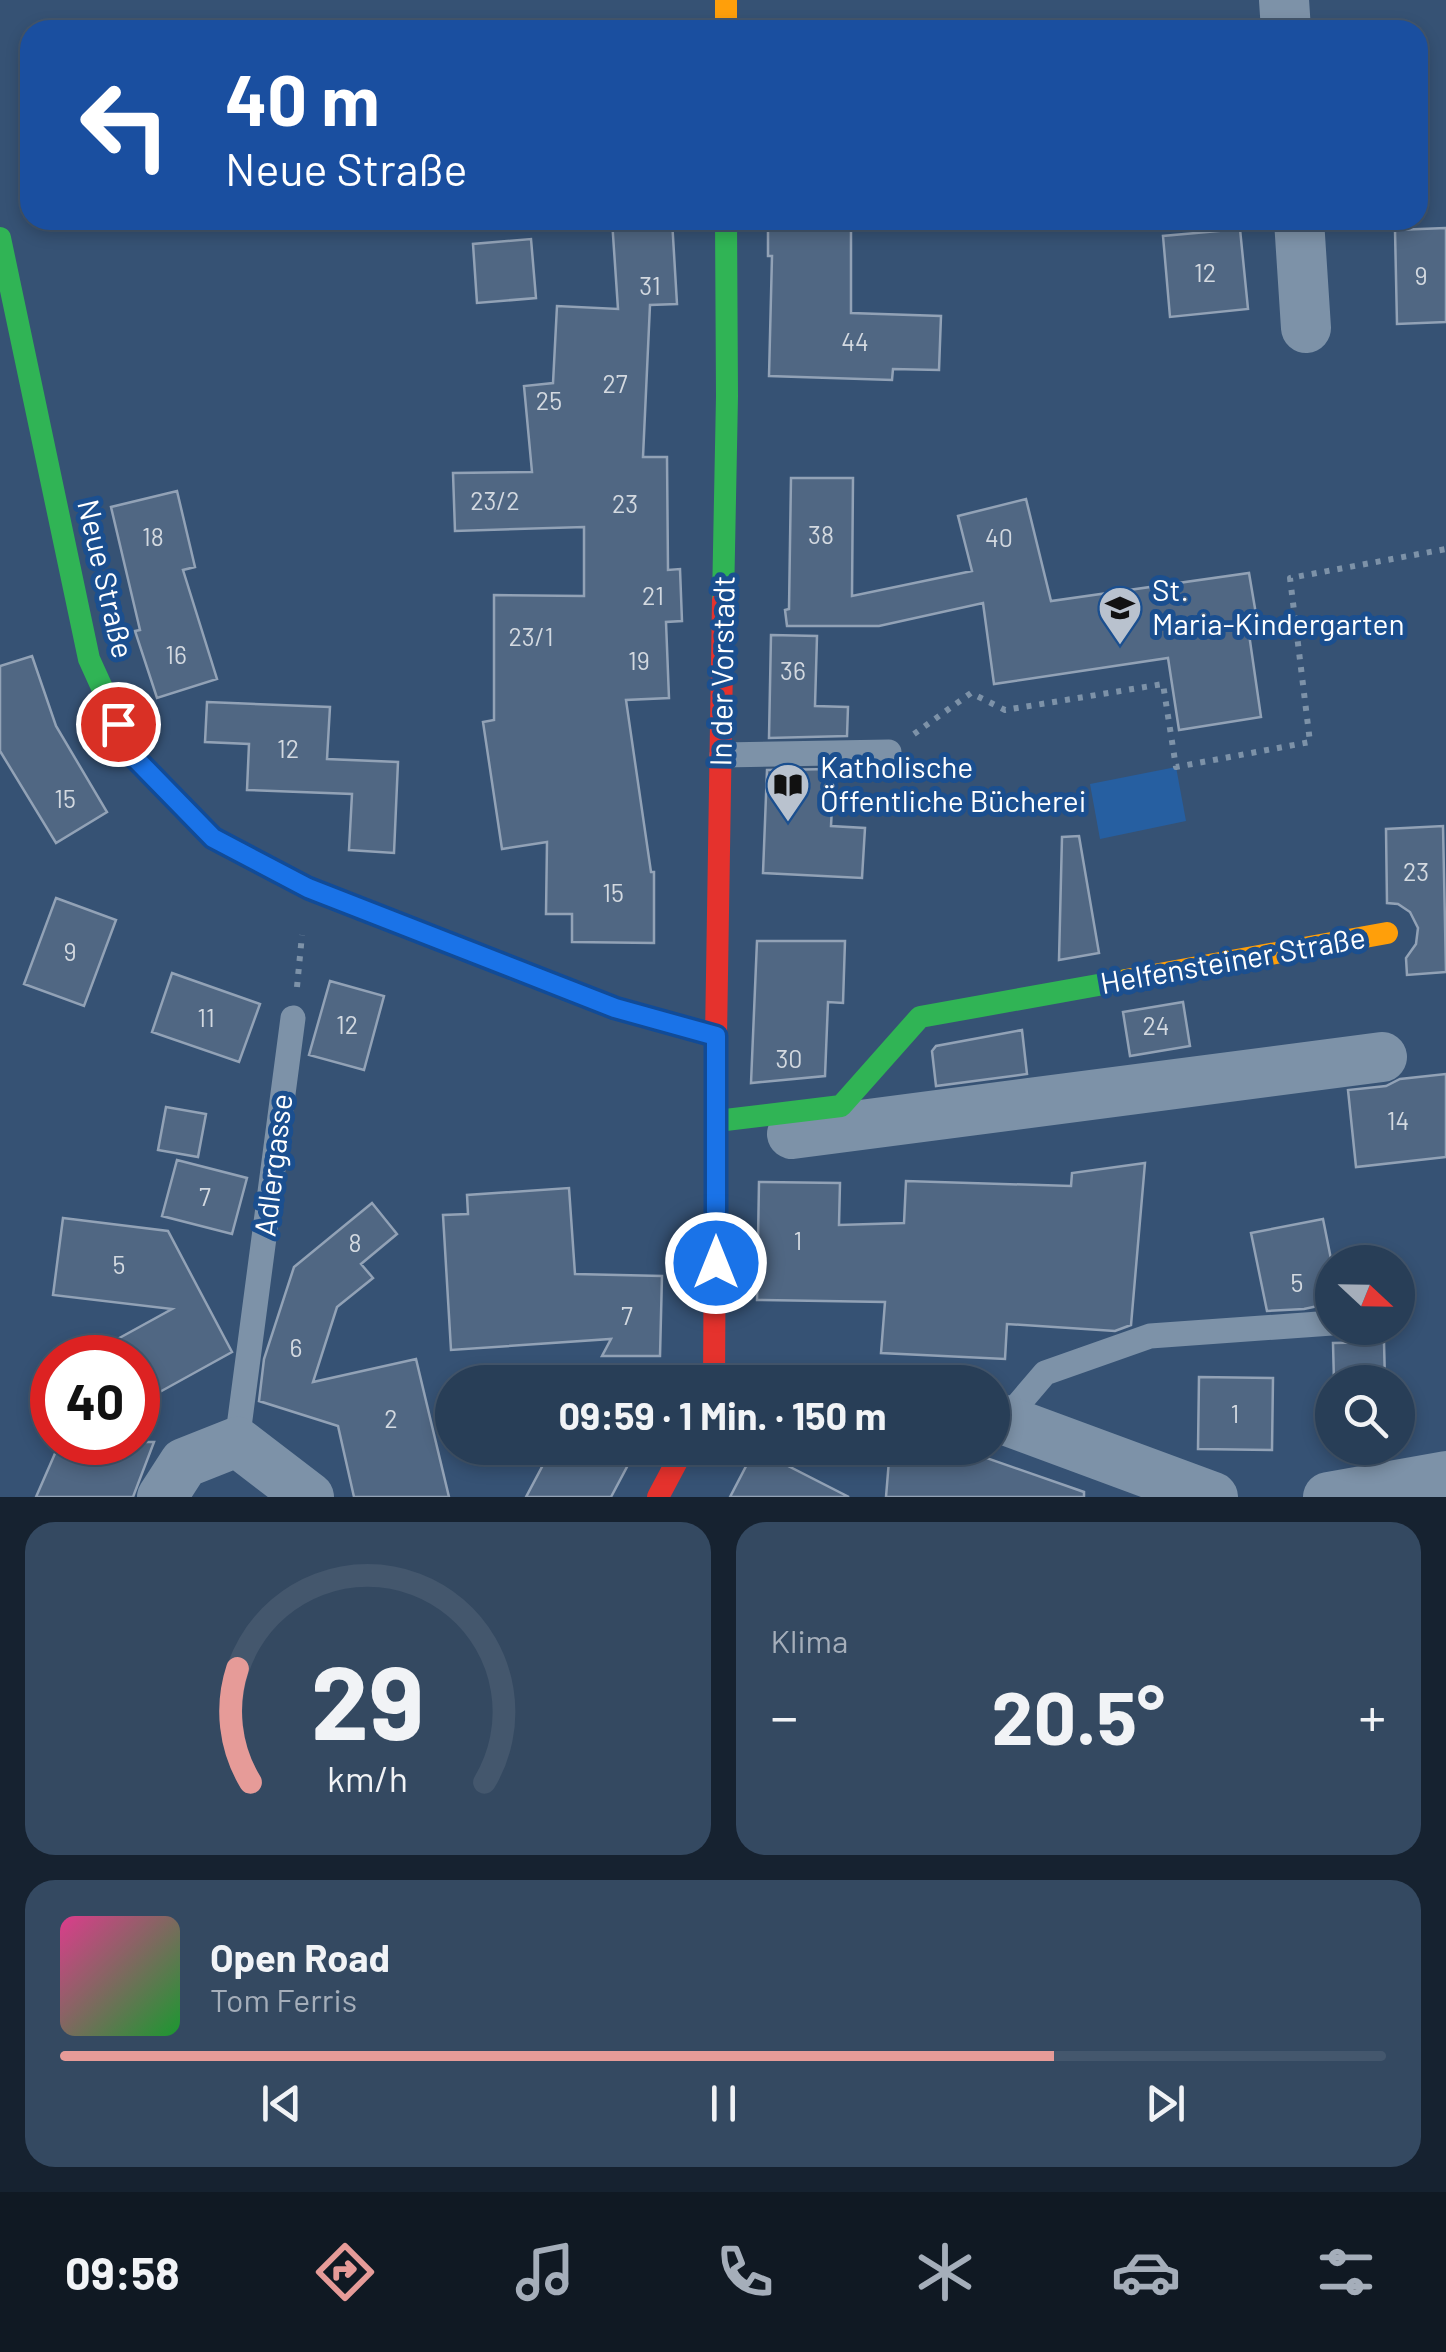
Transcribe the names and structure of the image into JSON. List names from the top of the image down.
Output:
{
  "streets": {
    "street": ["Neue Straße", "In der Vorstadt", "Helfensteiner Straße"],
    "lane": ["Adlergasse"]
  },
  "crossings": [
    ["Neue Straße", "In der Vorstadt"],
    ["In der Vorstadt", "Helfensteiner Straße"]
  ],
  "places": {
    "school or university": ["St. Maria-Kindergarten"],
    "library": ["Katholische Öffentliche Bücherei"]
  },
  "house_numbers": [
    "12",
    "9",
    "31",
    "44",
    "27",
    "25",
    "23/2",
    "23",
    "38",
    "18",
    "40",
    "21",
    "23/1",
    "16",
    "19",
    "36",
    "12",
    "15",
    "23",
    "15",
    "9",
    "11",
    "12",
    "24",
    "30",
    "14",
    "7",
    "1",
    "8",
    "5",
    "5",
    "7",
    "6",
    "1",
    "2"
  ],
  "north": "right",
  "page": {
    "turn": ["40 m", "Neue Straße"],
    "limit": "40",
    "trip": "09:59 · 1 Min. · 150 m",
    "tile": "Klima",
    "heat": ["−", "20.5°", "+"],
    "song": ["Open Road", "Tom Ferris"],
    "tabs": "09:58",
    "gauge": ["29", "km/h"]
  }
}
